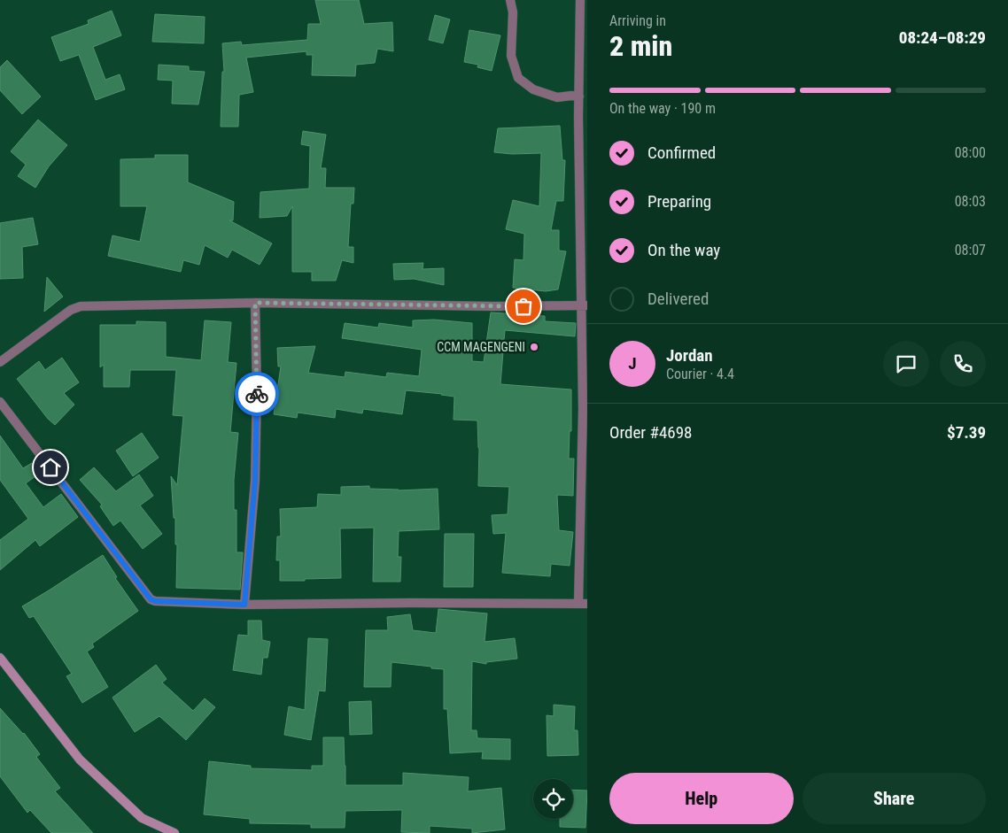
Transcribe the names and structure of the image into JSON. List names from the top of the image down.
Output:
{
  "places": ["CCM MAGENGENI"],
  "page": {
    "heading": ["2 min", "Arriving in", "08:24–08:29"],
    "panel": [
      "Jordan",
      "Courier · 4.4",
      "Order #4698",
      "$7.39"
    ],
    "bar": "On the way · 190 m",
    "list": [
      ["Confirmed", "08:00"],
      ["Preparing", "08:03"],
      ["On the way", "08:07"],
      "Delivered"
    ],
    "round": "J",
    "buttons": ["Help", "Share"]
  }
}
